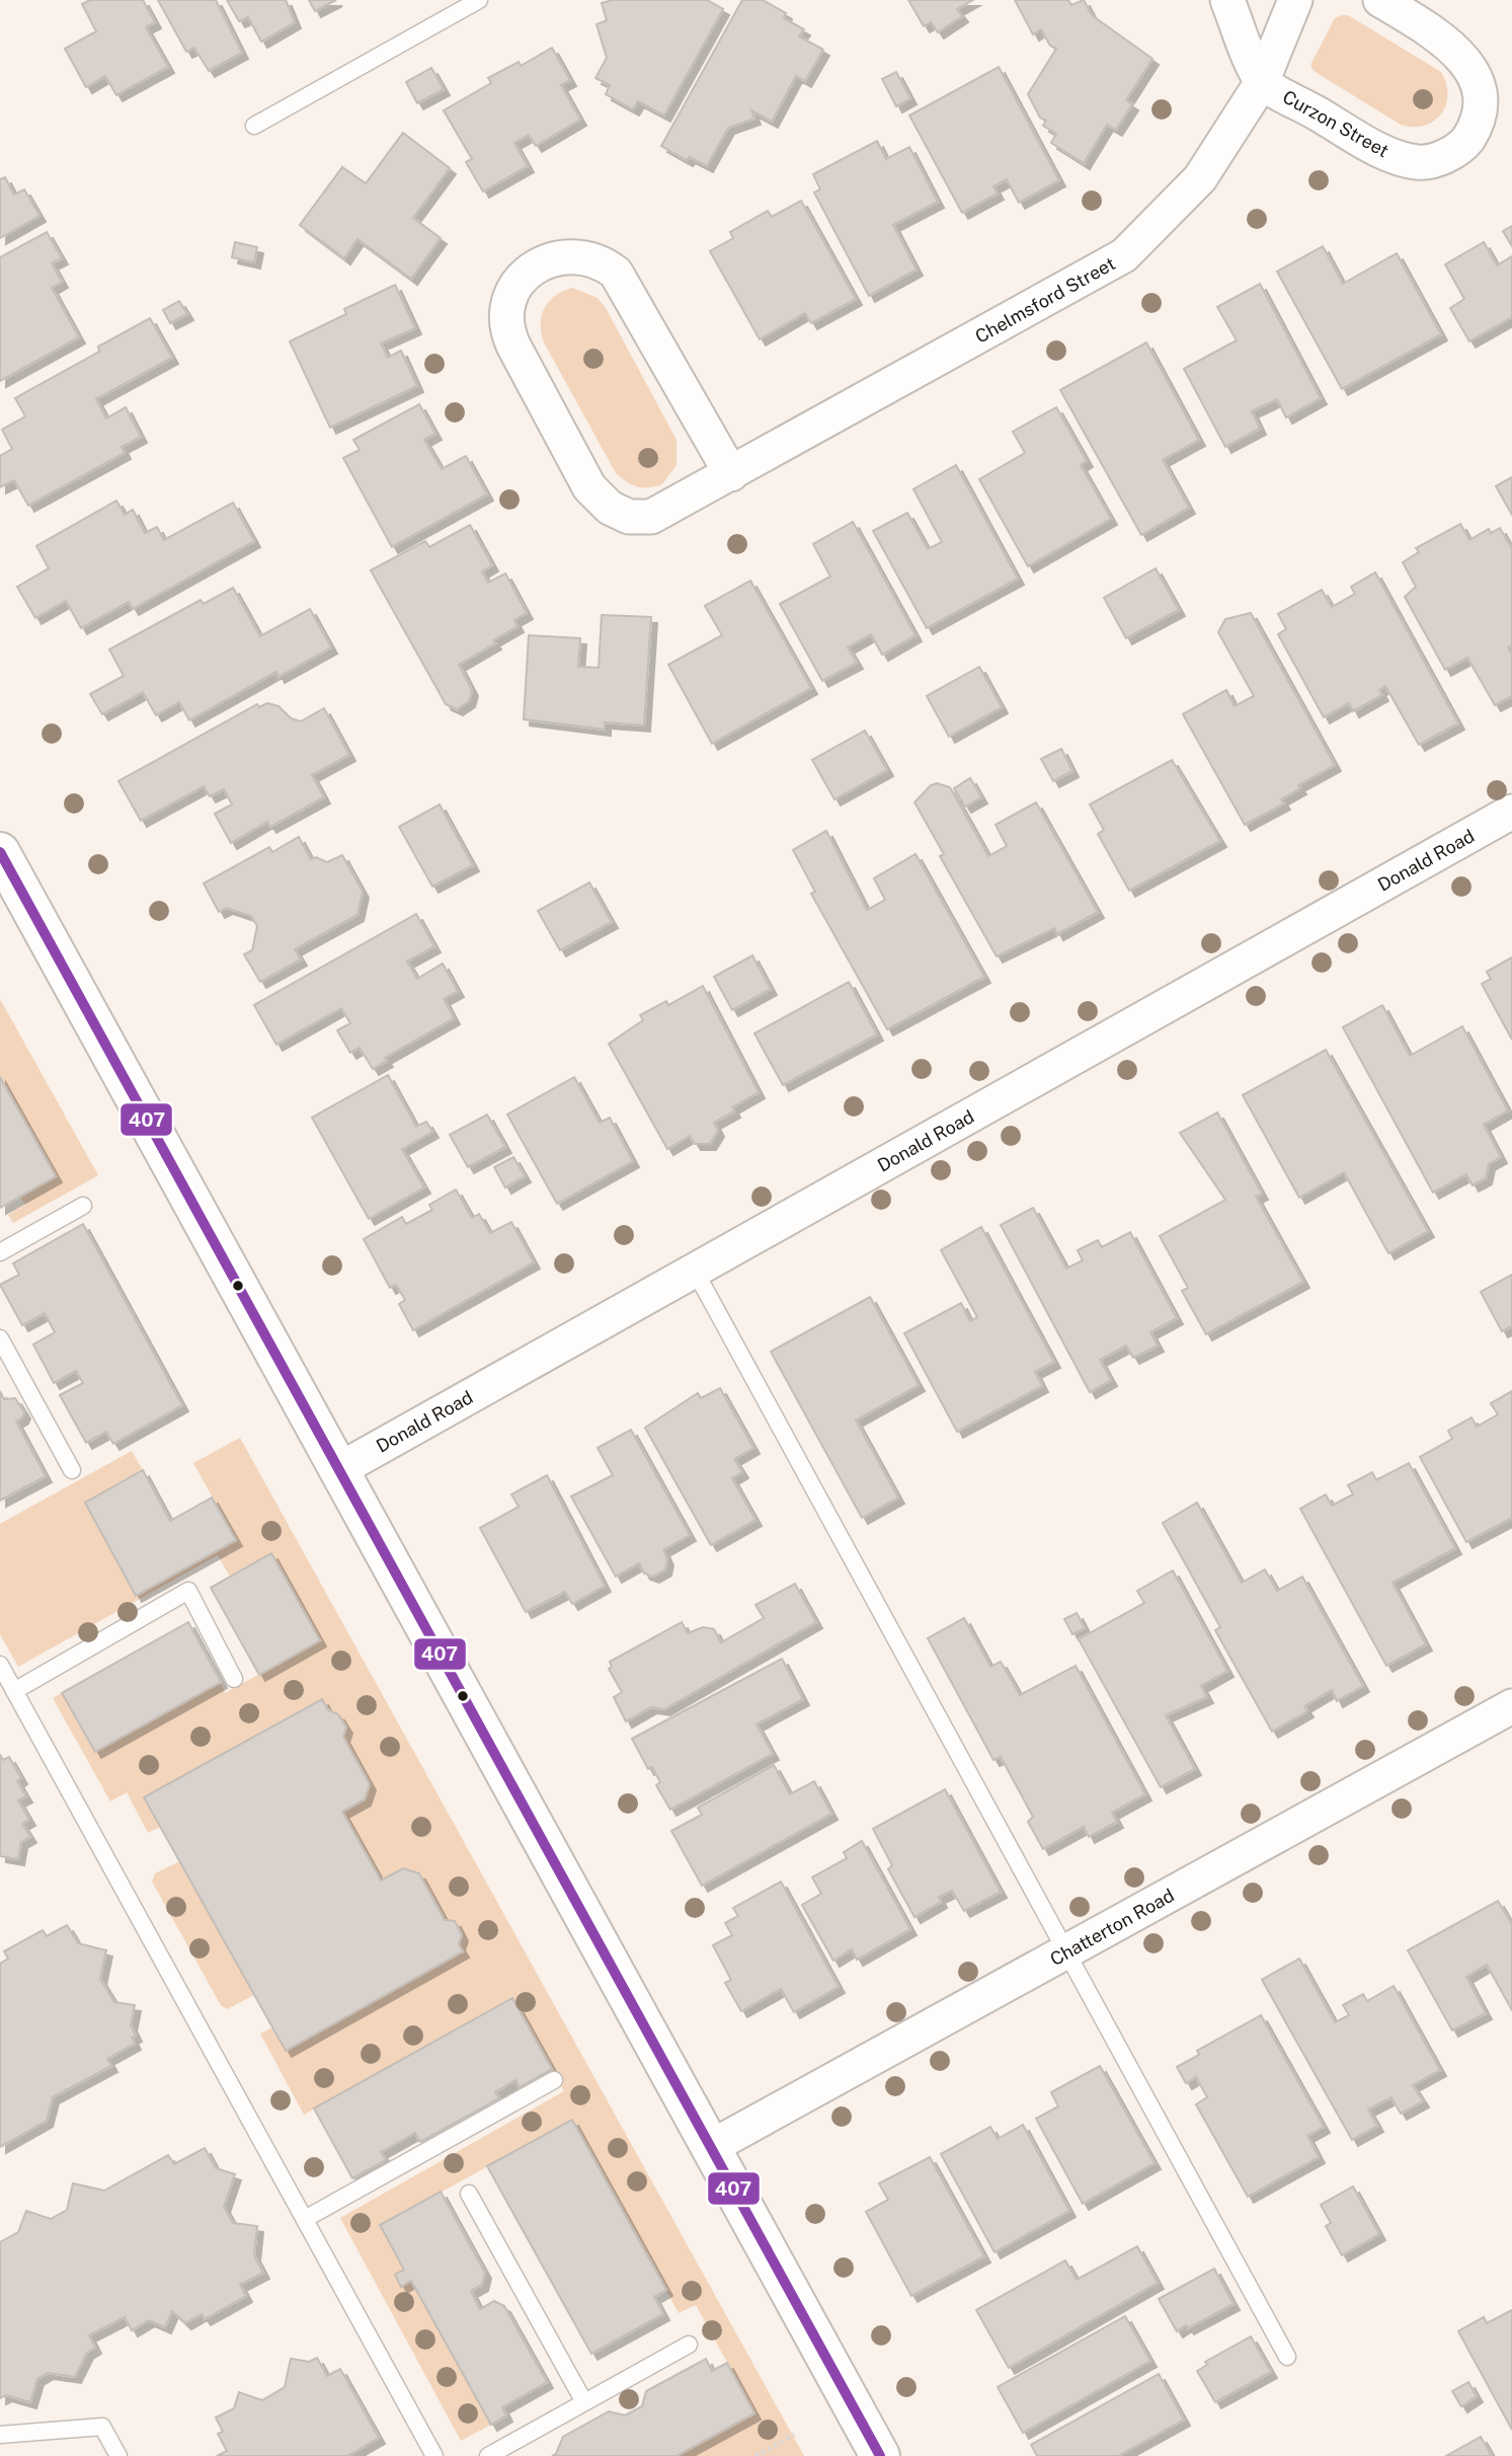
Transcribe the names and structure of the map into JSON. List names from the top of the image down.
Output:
{
  "streets": {
    "street": [
      "Curzon Street",
      "Chelmsford Street",
      "Donald Road",
      "Chatterton Road"
    ]
  },
  "crossings": [
    ["Curzon Street", "Chelmsford Street"]
  ],
  "lines": ["transit line 407"]
}
